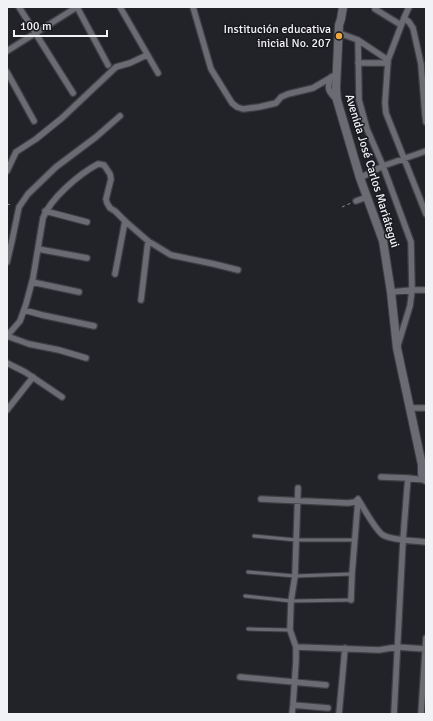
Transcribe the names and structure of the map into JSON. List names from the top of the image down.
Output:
{
  "streets": {
    "street": ["Avenida José Carlos Mariátegui"]
  },
  "places": ["Institución educativa inicial No. 207"],
  "scale_bar": "100 m"
}
